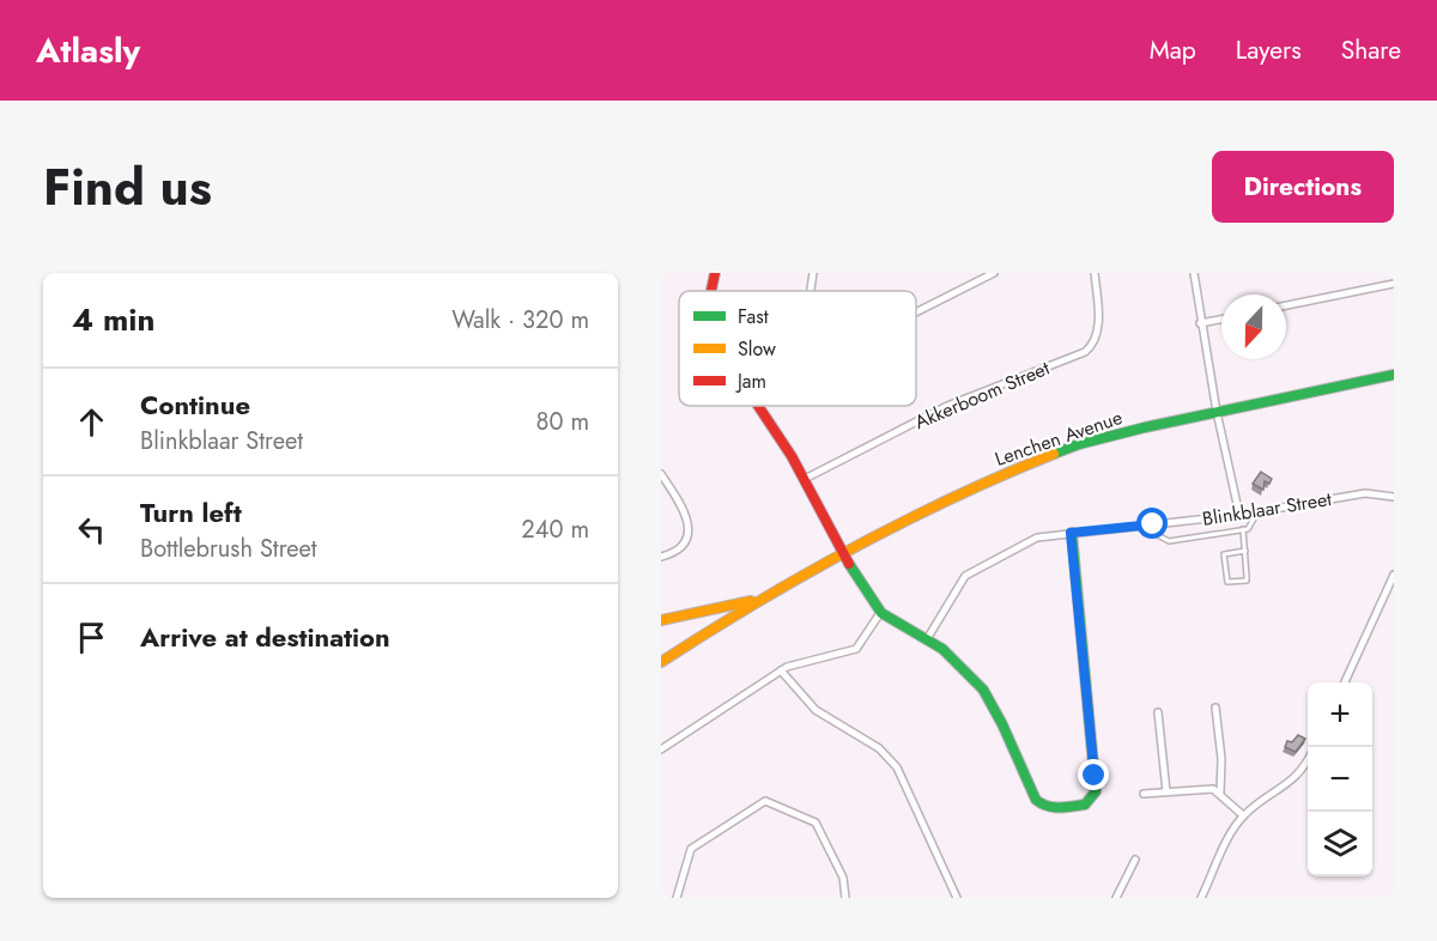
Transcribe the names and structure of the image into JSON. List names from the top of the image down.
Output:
{
  "streets": {
    "street": ["Akkerboom Street", "Lenchen Avenue", "Blinkblaar Street"]
  },
  "legend": ["Fast", "Slow", "Jam"],
  "north": "bottom",
  "page": {
    "header": "Atlasly",
    "nav": ["Map", "Layers", "Share"],
    "title": "Find us",
    "buttons": "Directions",
    "heading": ["4 min", "Walk · 320 m"],
    "list": [
      ["Continue", "Blinkblaar Street", "80 m"],
      ["Turn left", "Bottlebrush Street", "240 m"],
      "Arrive at destination"
    ],
    "map_buttons": ["+", "−"]
  }
}
